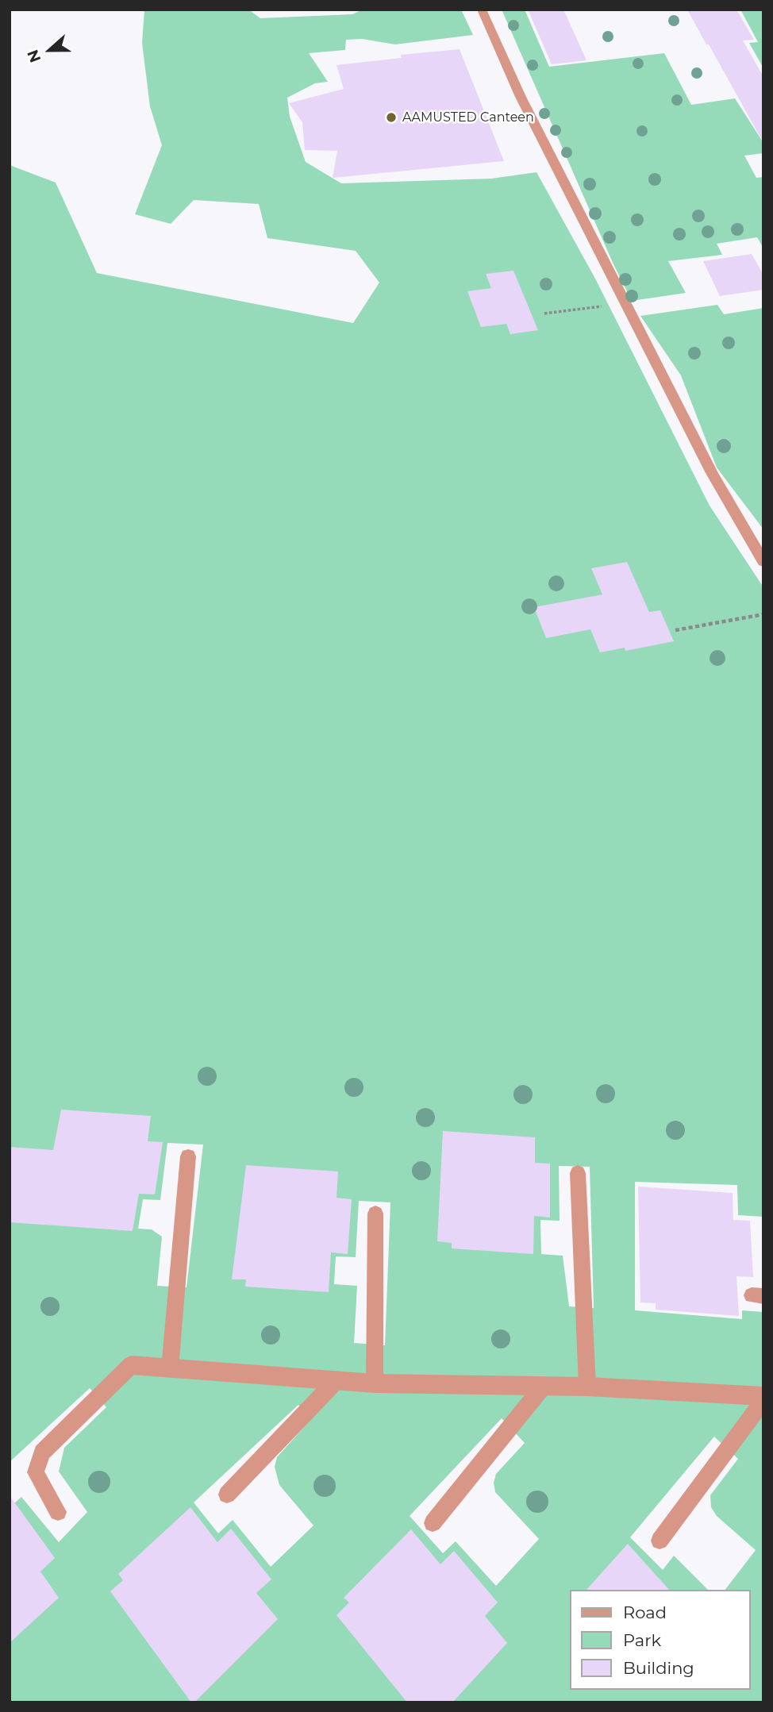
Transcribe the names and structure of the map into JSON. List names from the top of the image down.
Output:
{
  "places": ["AAMUSTED Canteen"],
  "legend": ["Road", "Park", "Building"],
  "north": "left"
}
